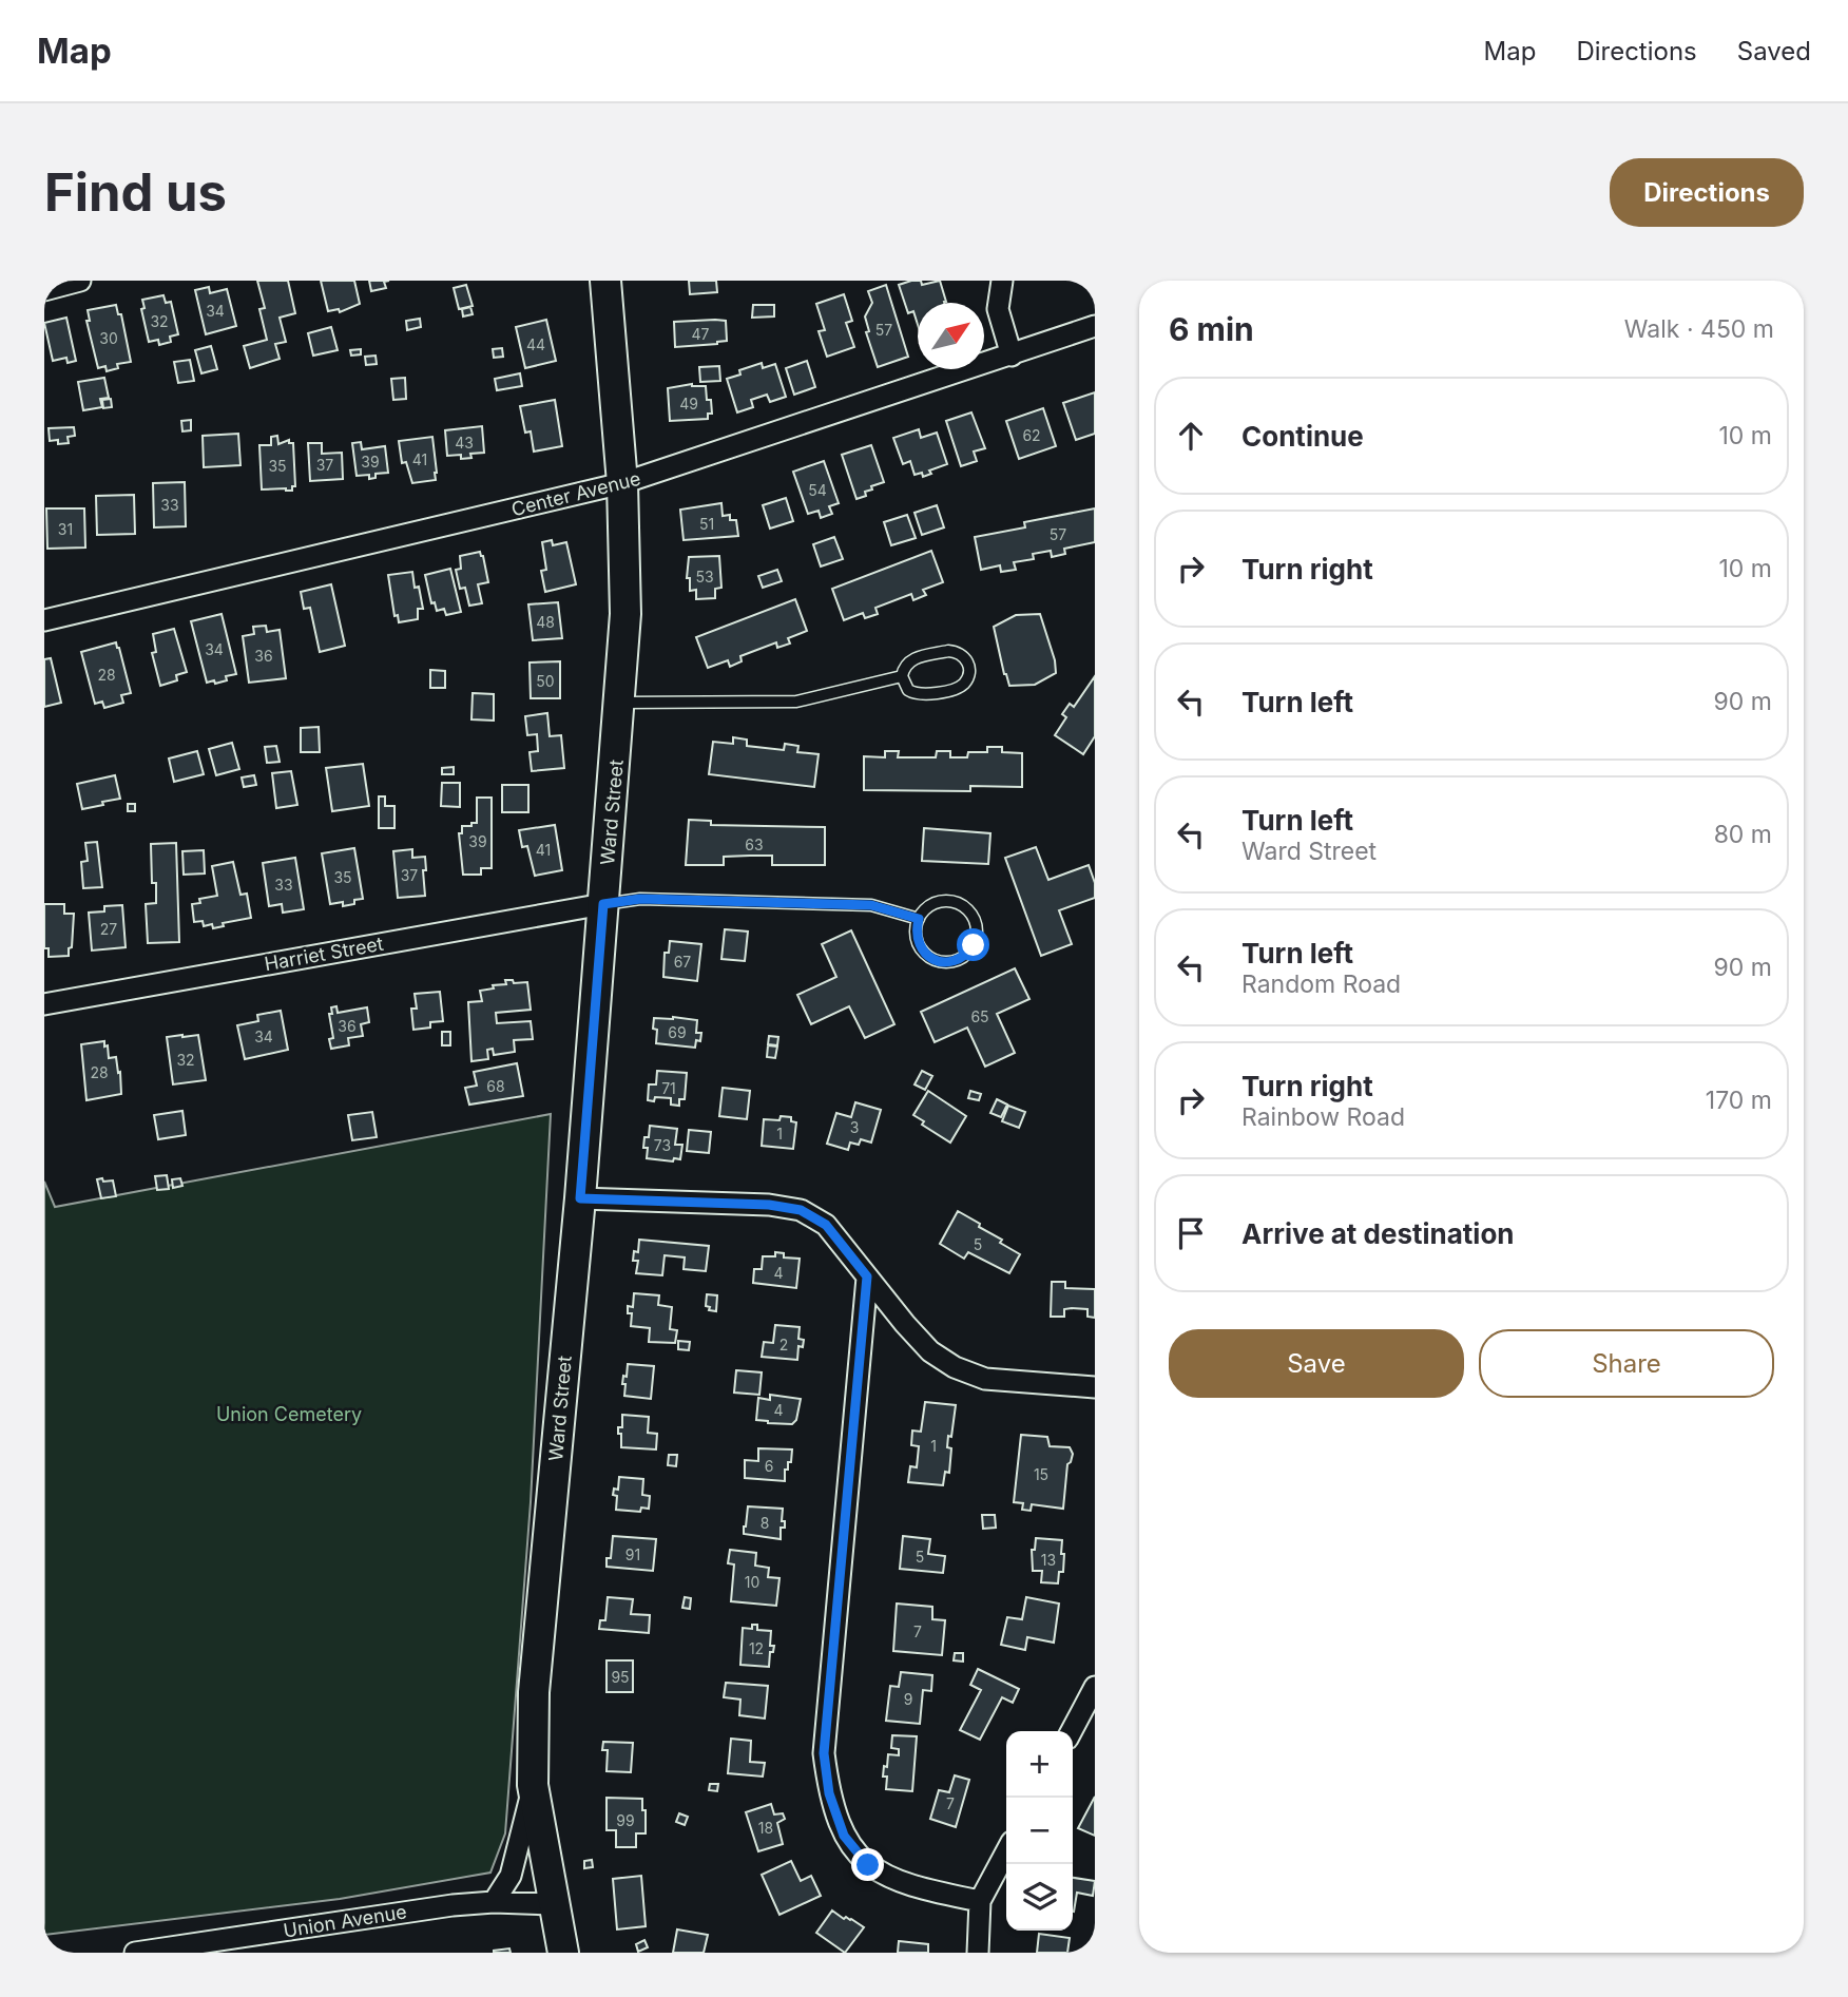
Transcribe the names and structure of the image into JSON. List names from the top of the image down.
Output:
{
  "streets": {
    "main road": ["Ward Street"],
    "street": ["Center Avenue", "Harriet Street", "Union Avenue"]
  },
  "crossings": [
    ["Center Avenue", "Ward Street"],
    ["Ward Street", "Harriet Street"],
    ["Ward Street", "Union Avenue"]
  ],
  "parks": ["Union Cemetery"],
  "house_numbers": [
    "34",
    "32",
    "57",
    "47",
    "30",
    "44",
    "49",
    "62",
    "43",
    "41",
    "39",
    "37",
    "35",
    "54",
    "33",
    "51",
    "31",
    "57",
    "53",
    "48",
    "34",
    "36",
    "28",
    "50",
    "39",
    "63",
    "41",
    "37",
    "35",
    "33",
    "27",
    "67",
    "65",
    "36",
    "69",
    "34",
    "32",
    "28",
    "68",
    "71",
    "3",
    "1",
    "73",
    "5",
    "4",
    "2",
    "4",
    "1",
    "6",
    "15",
    "8",
    "91",
    "5",
    "13",
    "10",
    "7",
    "12",
    "95",
    "9",
    "7",
    "99",
    "18"
  ],
  "north": "top right",
  "page": {
    "header": "Map",
    "nav": ["Map", "Directions", "Saved"],
    "buttons": [
      "Directions",
      ["Save", "Share"]
    ],
    "title": "Find us",
    "heading": ["6 min", "Walk · 450 m"],
    "list": [
      ["Continue", "10 m"],
      ["Turn right", "10 m"],
      ["Turn left", "90 m"],
      ["Turn left", "Ward Street", "80 m"],
      ["Turn left", "Random Road", "90 m"],
      ["Turn right", "Rainbow Road", "170 m"],
      "Arrive at destination"
    ],
    "map_buttons": ["+", "−"]
  }
}
